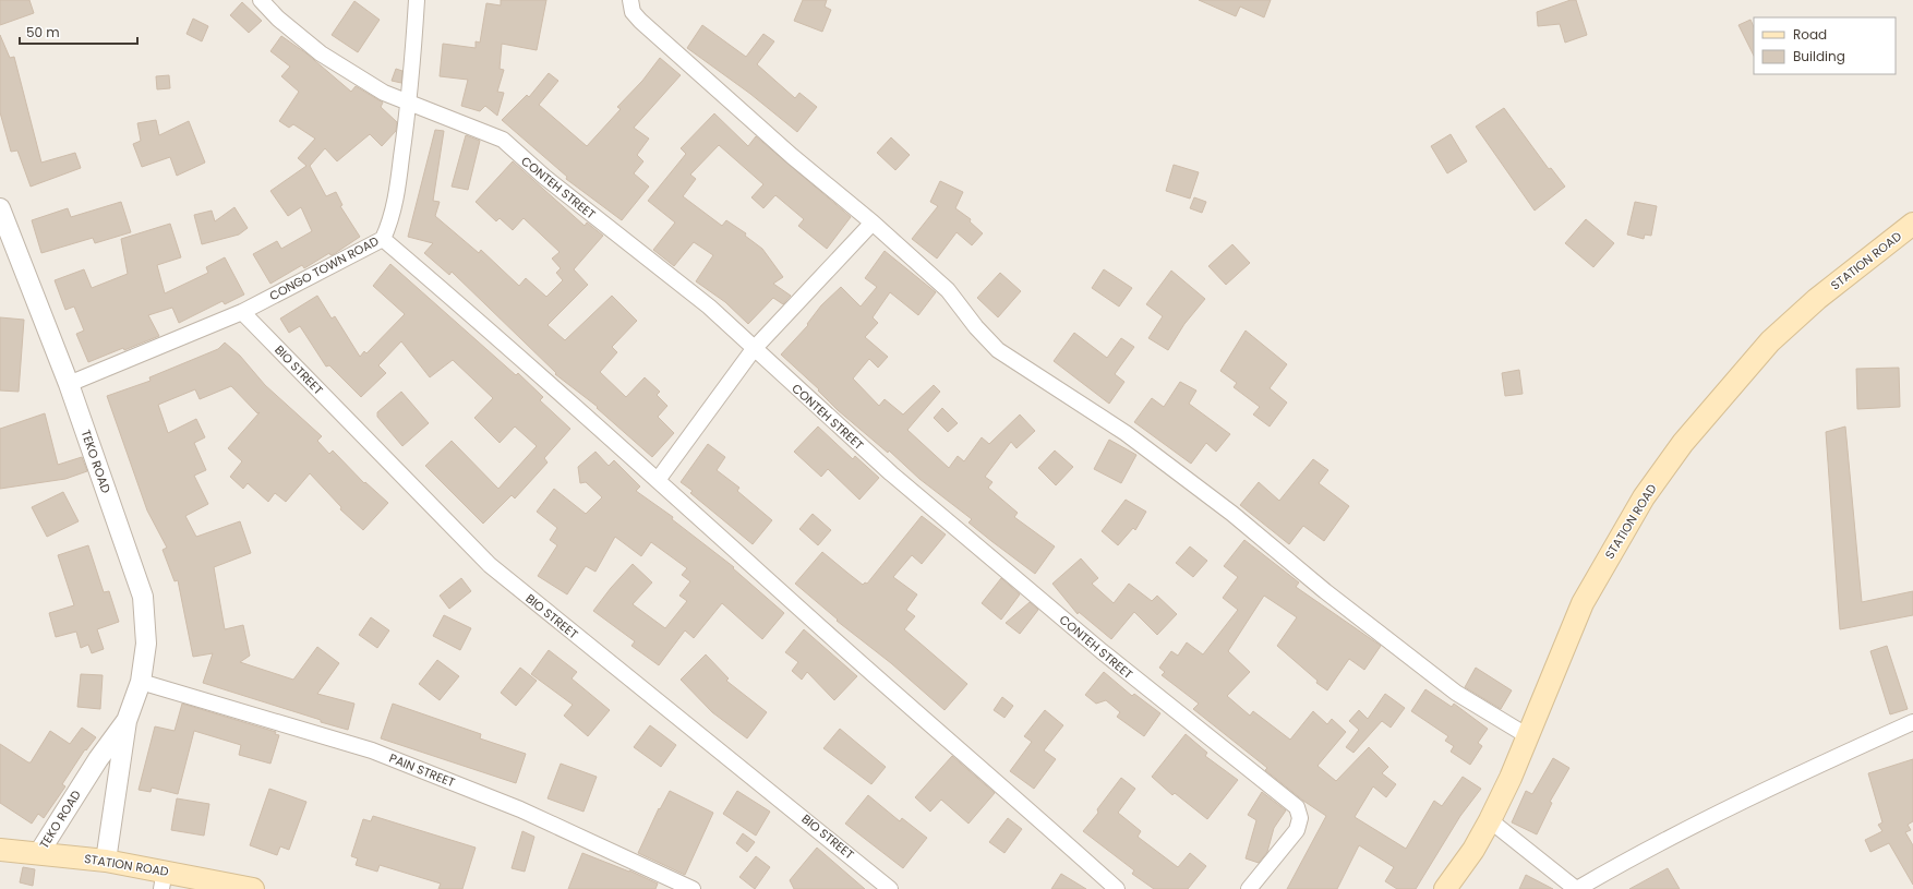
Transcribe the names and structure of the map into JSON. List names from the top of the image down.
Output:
{
  "streets": {
    "main road": ["STATION ROAD"],
    "street": [
      "CONTEH STREET",
      "CONGO TOWN ROAD",
      "BIO STREET",
      "TEKO ROAD",
      "PAIN STREET"
    ]
  },
  "crossings": [
    ["CONTEH STREET", "CONGO TOWN ROAD"],
    ["STATION ROAD", "TEKO ROAD"],
    ["CONGO TOWN ROAD", "BIO STREET"],
    ["CONGO TOWN ROAD", "TEKO ROAD"],
    ["TEKO ROAD", "PAIN STREET"]
  ],
  "legend": ["Road", "Building"],
  "scale_bar": "50 m"
}
